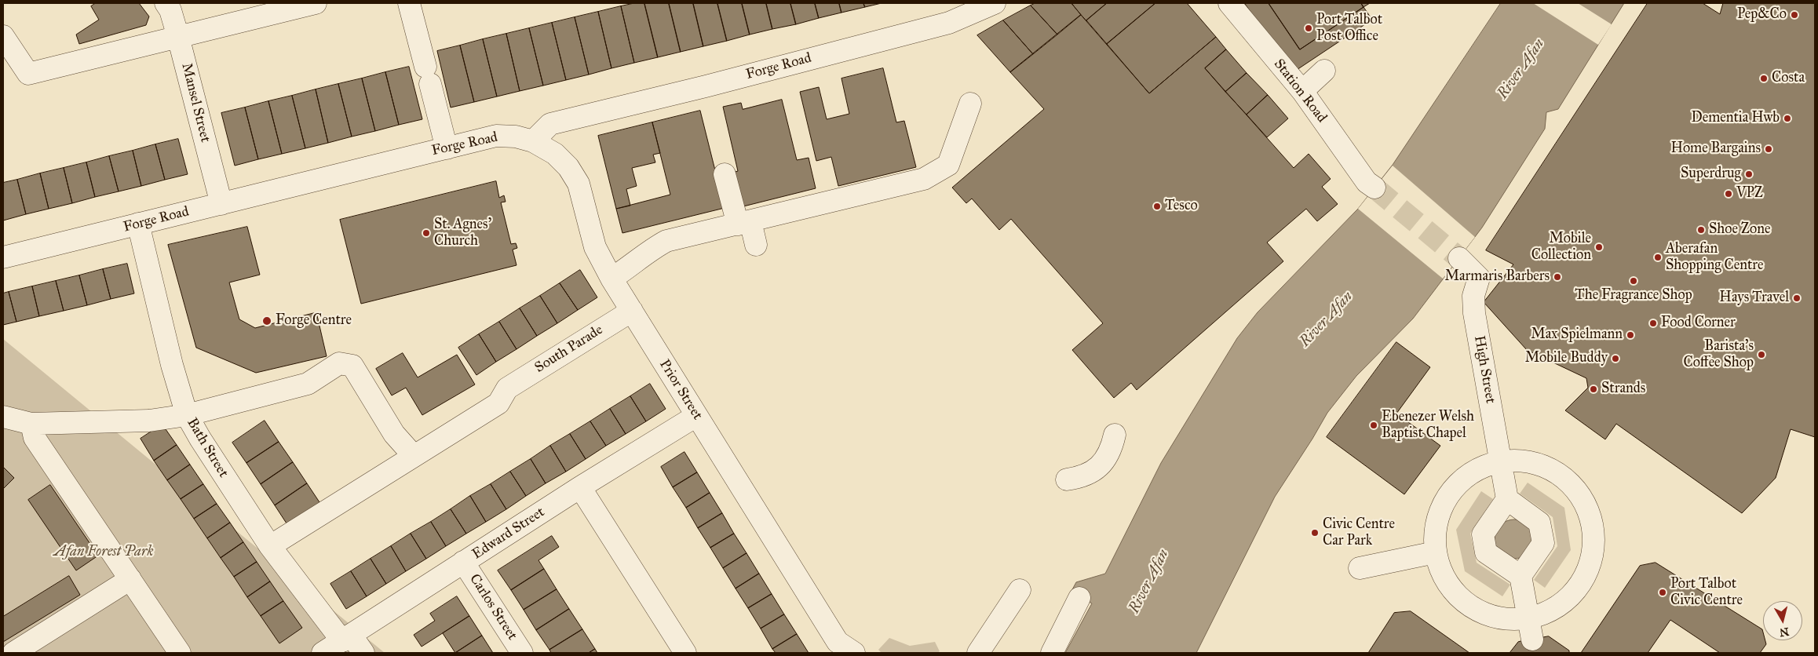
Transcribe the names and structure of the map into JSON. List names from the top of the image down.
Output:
{
  "streets": {
    "street": [
      "Forge Road",
      "Station Road",
      "Mansel Street",
      "South Parade",
      "High Street",
      "Prior Street",
      "Bath Street",
      "Edward Street",
      "Carlos Street"
    ]
  },
  "crossings": [
    ["Forge Road", "Mansel Street"],
    ["Forge Road", "Prior Street"],
    ["Forge Road", "Bath Street"],
    ["South Parade", "Prior Street"],
    ["Prior Street", "Edward Street"],
    ["Bath Street", "Edward Street"],
    ["Edward Street", "Carlos Street"]
  ],
  "water": ["River Afan"],
  "parks": ["Afan Forest Park"],
  "places": [
    "Pep&Co",
    "Port Talbot Post Office",
    "Costa",
    "Dementia Hwb",
    "Home Bargains",
    "Superdrug",
    "VPZ",
    "Tesco",
    "Shoe Zone",
    "St. Agnes' Church",
    "Mobile Collection",
    "Aberafan Shopping Centre",
    "Marmaris Barbers",
    "The Fragrance Shop",
    "Hays Travel",
    "Forge Centre",
    "Food Corner",
    "Max Spielmann",
    "Barista's Coffee Shop",
    "Mobile Buddy",
    "Strands",
    "Ebenezer Welsh Baptist Chapel",
    "Civic Centre Car Park",
    "Port Talbot Civic Centre"
  ],
  "north": "bottom"
}
